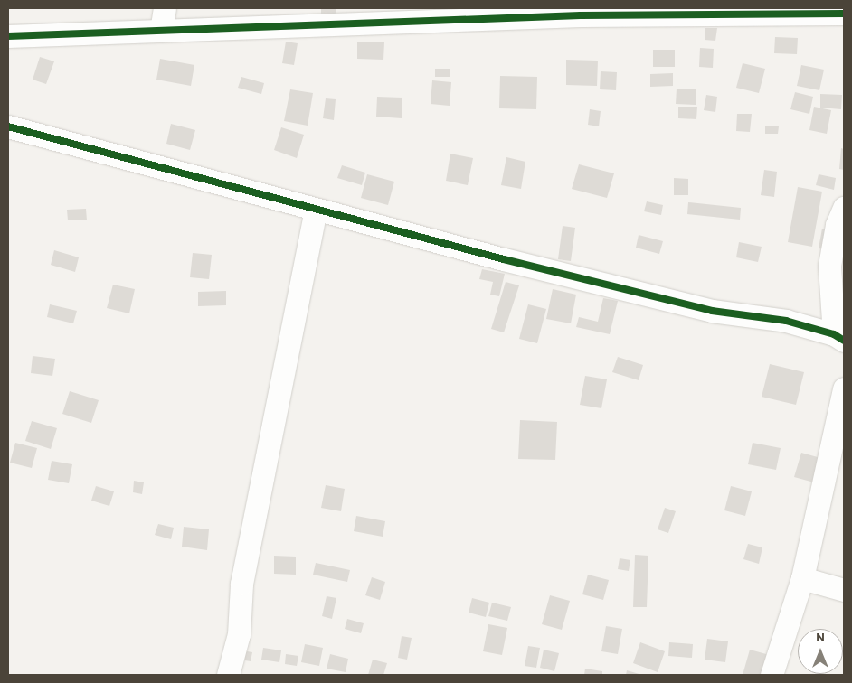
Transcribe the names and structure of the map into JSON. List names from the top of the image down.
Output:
{
  "north": "top"
}
